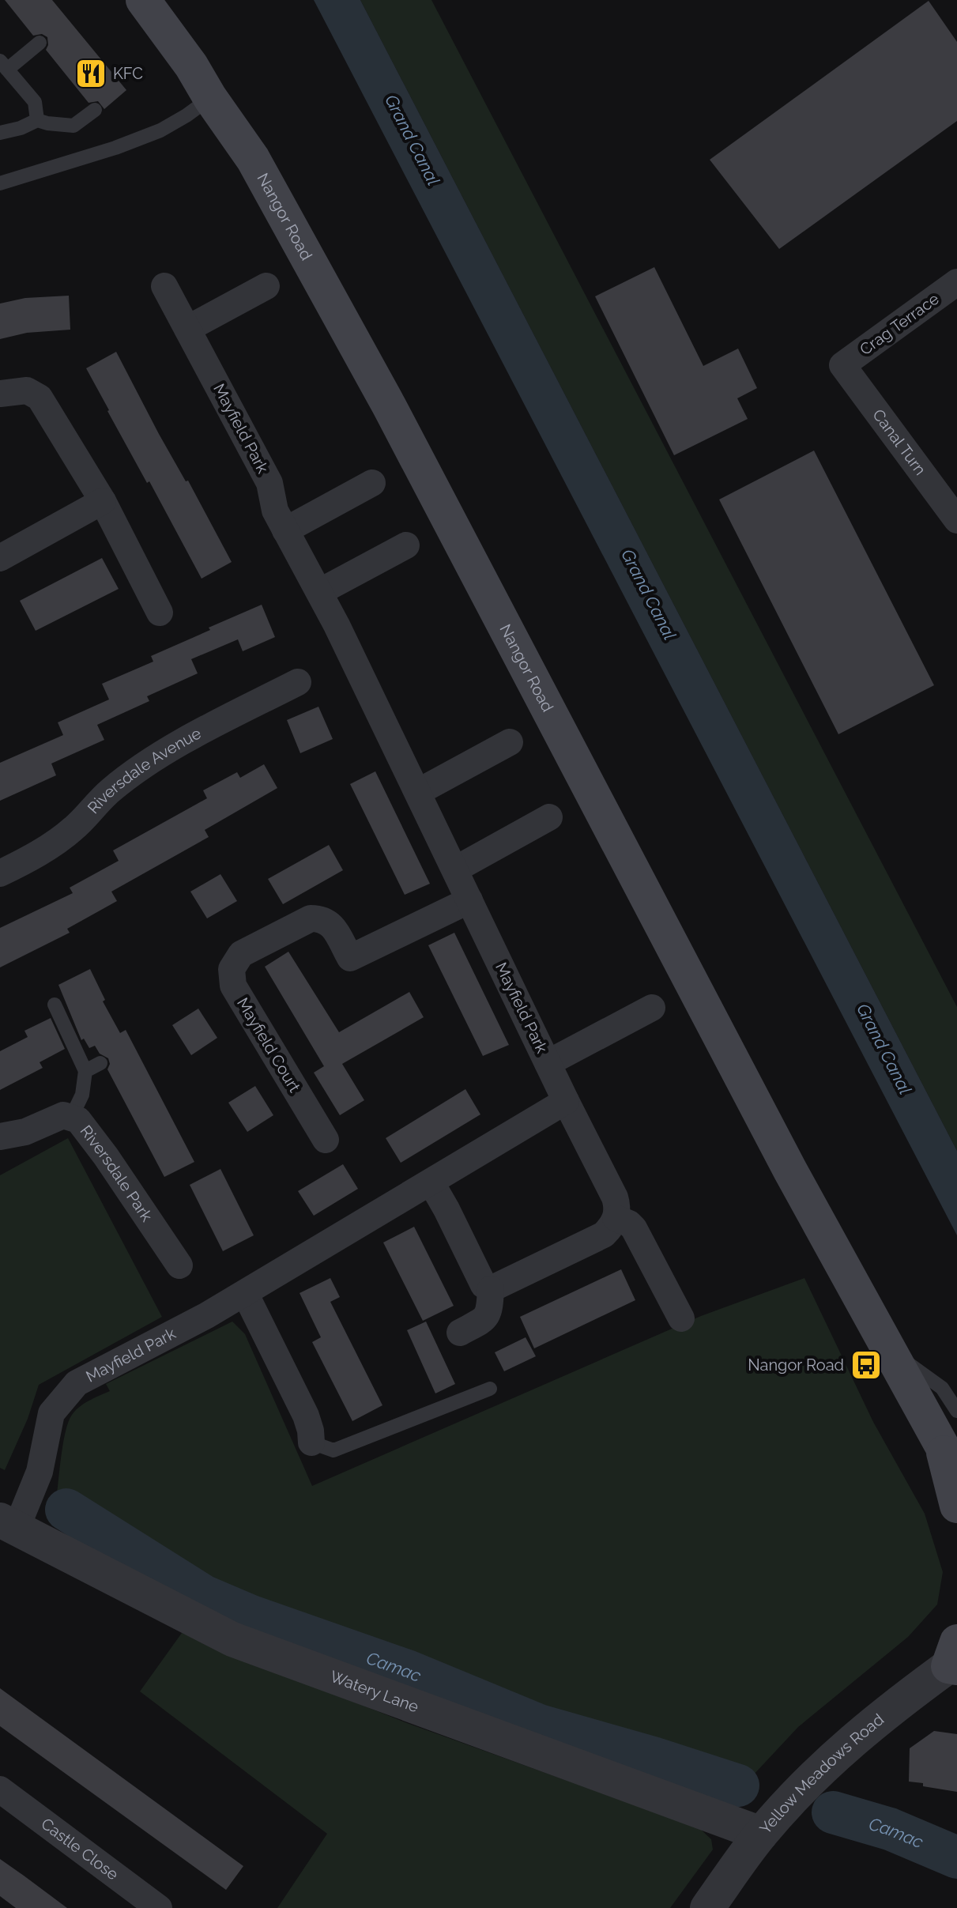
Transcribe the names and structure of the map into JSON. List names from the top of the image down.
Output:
{
  "streets": {
    "main road": ["Nangor Road"],
    "street": [
      "Crag Terrace",
      "Mayfield Park",
      "Canal Turn",
      "Riversdale Avenue",
      "Mayfield Court",
      "Riversdale Park",
      "Watery Lane",
      "Yellow Meadows Road",
      "Castle Close"
    ]
  },
  "crossings": [
    ["Crag Terrace", "Canal Turn"],
    ["Mayfield Park", "Mayfield Court"],
    ["Mayfield Park", "Watery Lane"],
    ["Watery Lane", "Yellow Meadows Road"]
  ],
  "water": ["Grand Canal", "Camac"],
  "places": {
    "restaurant": ["KFC"],
    "bus stop": ["Nangor Road"]
  }
}
